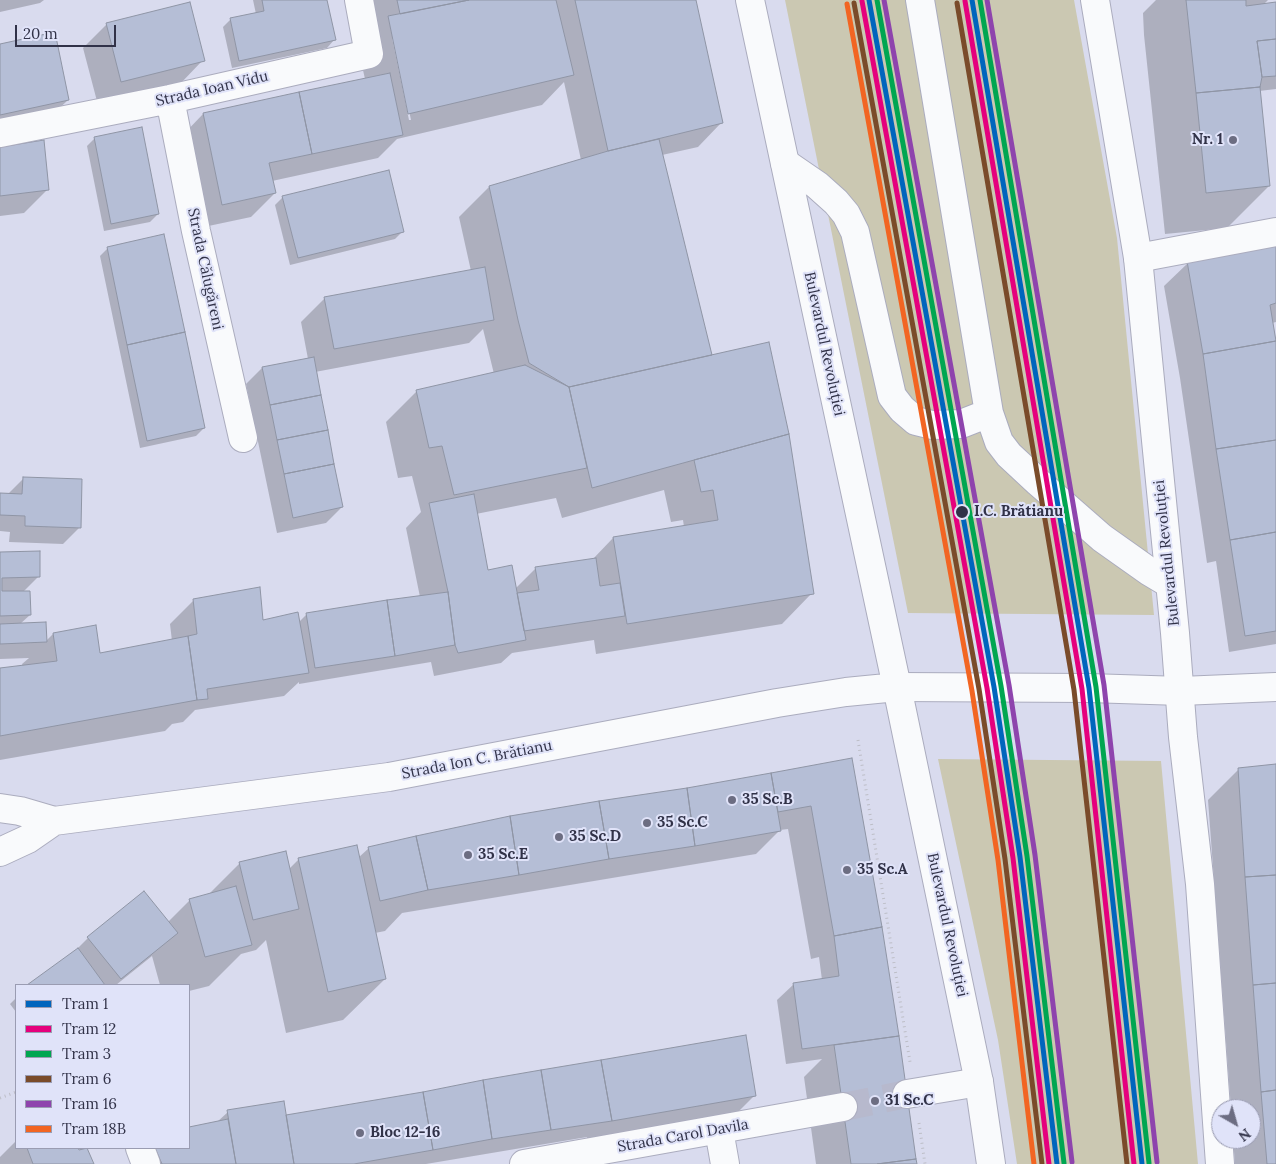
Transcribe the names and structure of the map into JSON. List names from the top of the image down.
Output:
{
  "streets": {
    "main road": [
      "Strada Ioan Vidu",
      "Strada Călugăreni",
      "Bulevardul Revoluției",
      "Strada Ion C. Brătianu",
      "Strada Carol Davila"
    ]
  },
  "crossings": [
    ["Strada Ioan Vidu", "Strada Călugăreni"],
    ["Bulevardul Revoluției", "Strada Ion C. Brătianu"]
  ],
  "places": [
    "Nr. 1",
    "I.C. Brătianu",
    "35 Sc.B",
    "35 Sc.C",
    "35 Sc.D",
    "35 Sc.E",
    "35 Sc.A",
    "31 Sc.C",
    "Bloc 12-16"
  ],
  "lines": [
    "tram line 1",
    "tram line 3",
    "tram line 16",
    "tram line 12",
    "tram line 6",
    "tram line 18B"
  ],
  "legend": [
    "Tram 1",
    "Tram 12",
    "Tram 3",
    "Tram 6",
    "Tram 16",
    "Tram 18B"
  ],
  "scale_bar": "20 m",
  "north": "bottom right"
}
